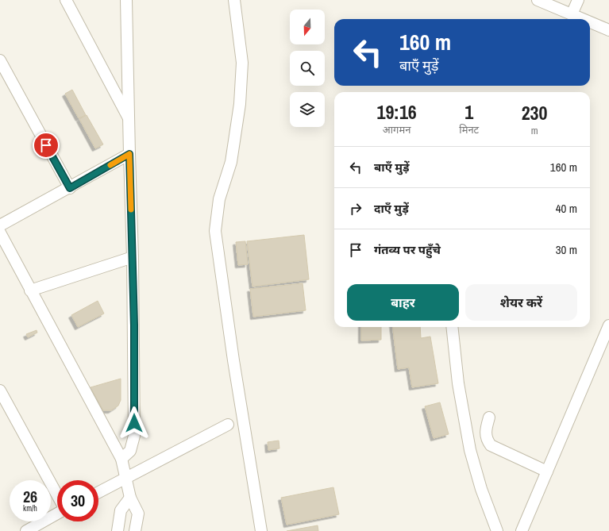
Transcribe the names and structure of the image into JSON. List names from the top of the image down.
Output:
{
  "north": "bottom",
  "page": {
    "turn": ["160 m", "बाएँ मुड़ें"],
    "eta": [
      "19:16",
      "आगमन",
      "1",
      "मिनट",
      "230",
      "m"
    ],
    "list": [
      {
        "name": "बाएँ मुड़ें",
        "value": "160 m"
      },
      {
        "name": "दाएँ मुड़ें",
        "value": "40 m"
      },
      {
        "name": "गंतव्य पर पहुँचे",
        "value": "30 m"
      }
    ],
    "buttons": ["बाहर", "शेयर करें"],
    "speed": "26 km/h",
    "limit": "30"
  }
}
